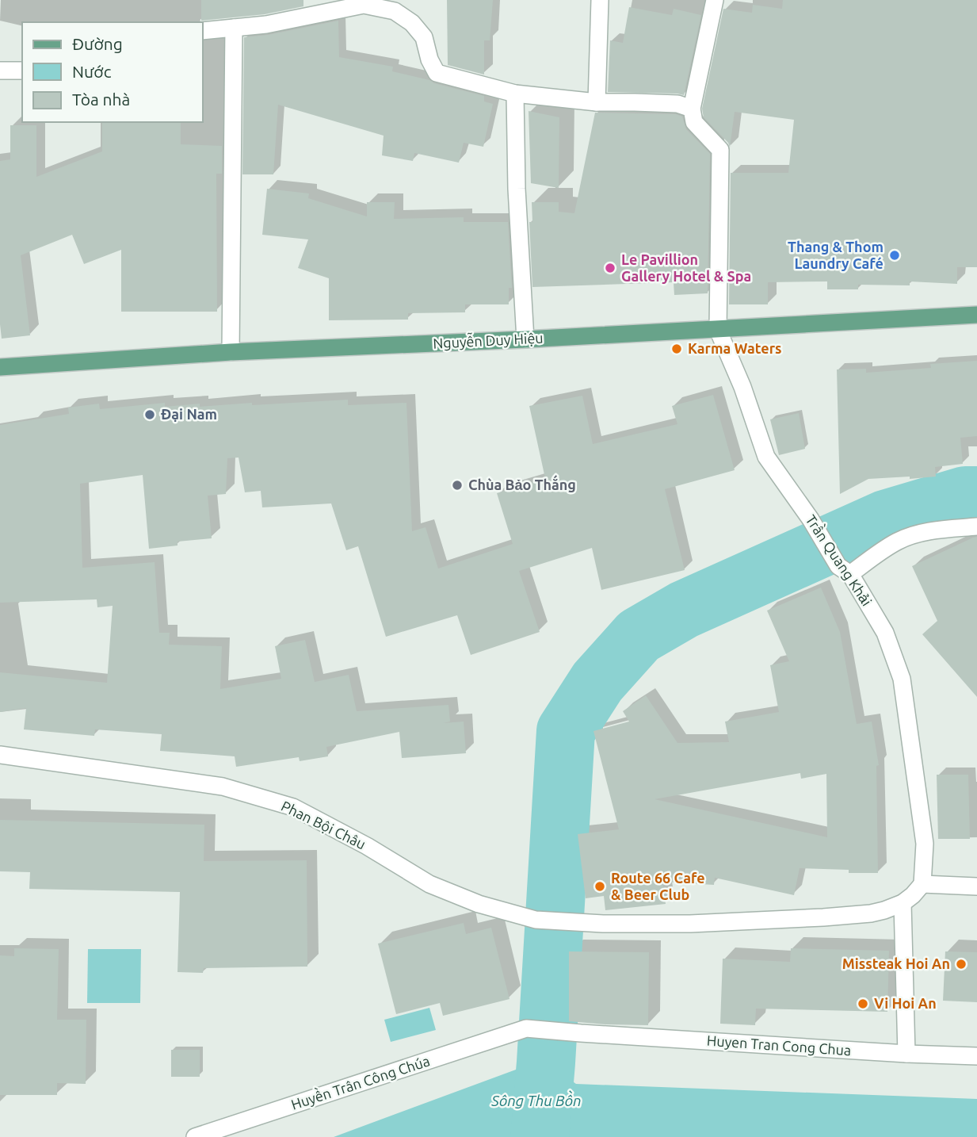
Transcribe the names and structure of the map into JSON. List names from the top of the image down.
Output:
{
  "streets": {
    "main road": ["Nguyễn Duy Hiệu"],
    "street": [
      "Trần Quang Khải",
      "Phan Bội Châu",
      "Huyen Tran Cong Chua",
      "Huyền Trân Công Chúa"
    ]
  },
  "crossings": [
    ["Nguyễn Duy Hiệu", "Trần Quang Khải"],
    ["Huyen Tran Cong Chua", "Huyền Trân Công Chúa"]
  ],
  "water": ["Sông Thu Bồn"],
  "places": [
    "Thang & Thom Laundry Café",
    "Le Pavillion Gallery Hotel & Spa",
    "Karma Waters",
    "Đại Nam",
    "Chùa Bảo Thắng",
    "Route 66 Cafe & Beer Club",
    "Missteak Hoi An",
    "Vi Hoi An"
  ],
  "legend": ["Đường", "Nước", "Tòa nhà"]
}
